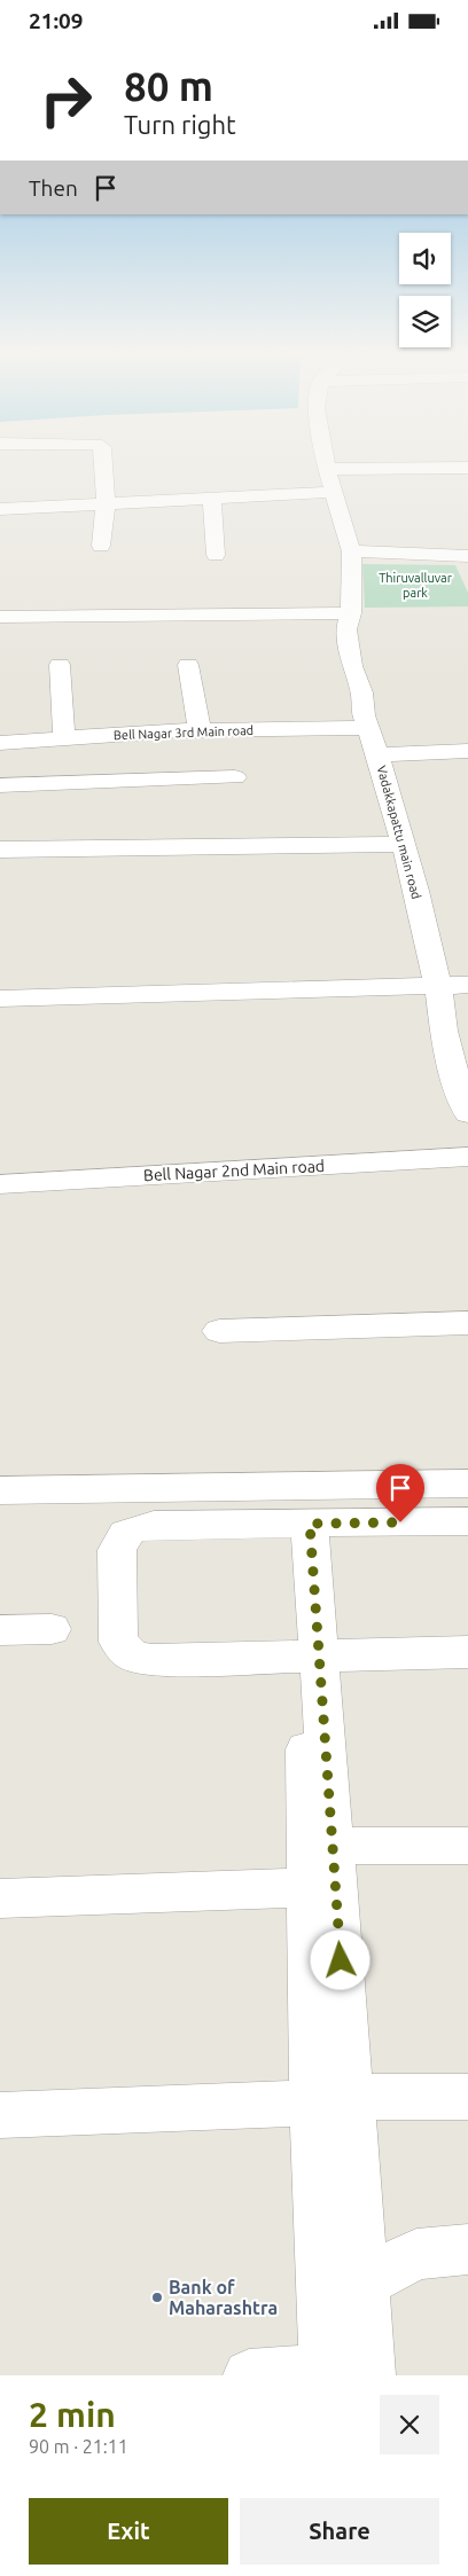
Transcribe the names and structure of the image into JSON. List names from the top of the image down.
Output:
{
  "streets": {
    "street": ["Bell Nagar 3rd Main road", "Vadakkapattu main road", "Bell Nagar 2nd Main road"]
  },
  "crossings": [
    ["Bell Nagar 3rd Main road", "Vadakkapattu main road"]
  ],
  "parks": ["Thiruvalluvar park"],
  "places": ["Bank of Maharashtra"],
  "page": {
    "status": "21:09",
    "turn": ["80 m", "Turn right"],
    "then": "Then",
    "heading": ["2 min", "90 m · 21:11"],
    "buttons": ["Exit", "Share"]
  }
}
